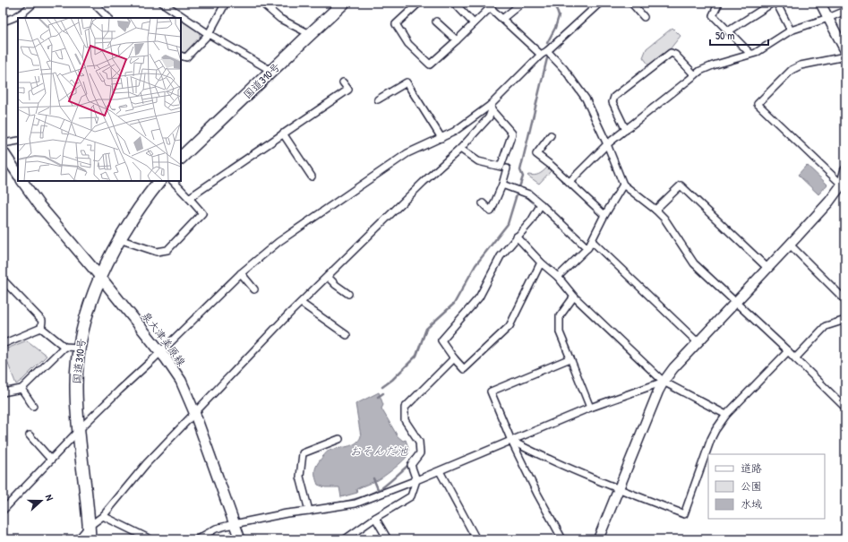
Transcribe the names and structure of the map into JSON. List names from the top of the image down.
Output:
{
  "streets": {
    "highway": ["国道310号"],
    "main road": ["泉大津美原線"]
  },
  "crossings": [
    ["国道310号", "泉大津美原線"]
  ],
  "water": ["おそんだ池"],
  "legend": ["道路", "公園", "水域"],
  "scale_bar": "50 m",
  "north": "right"
}
